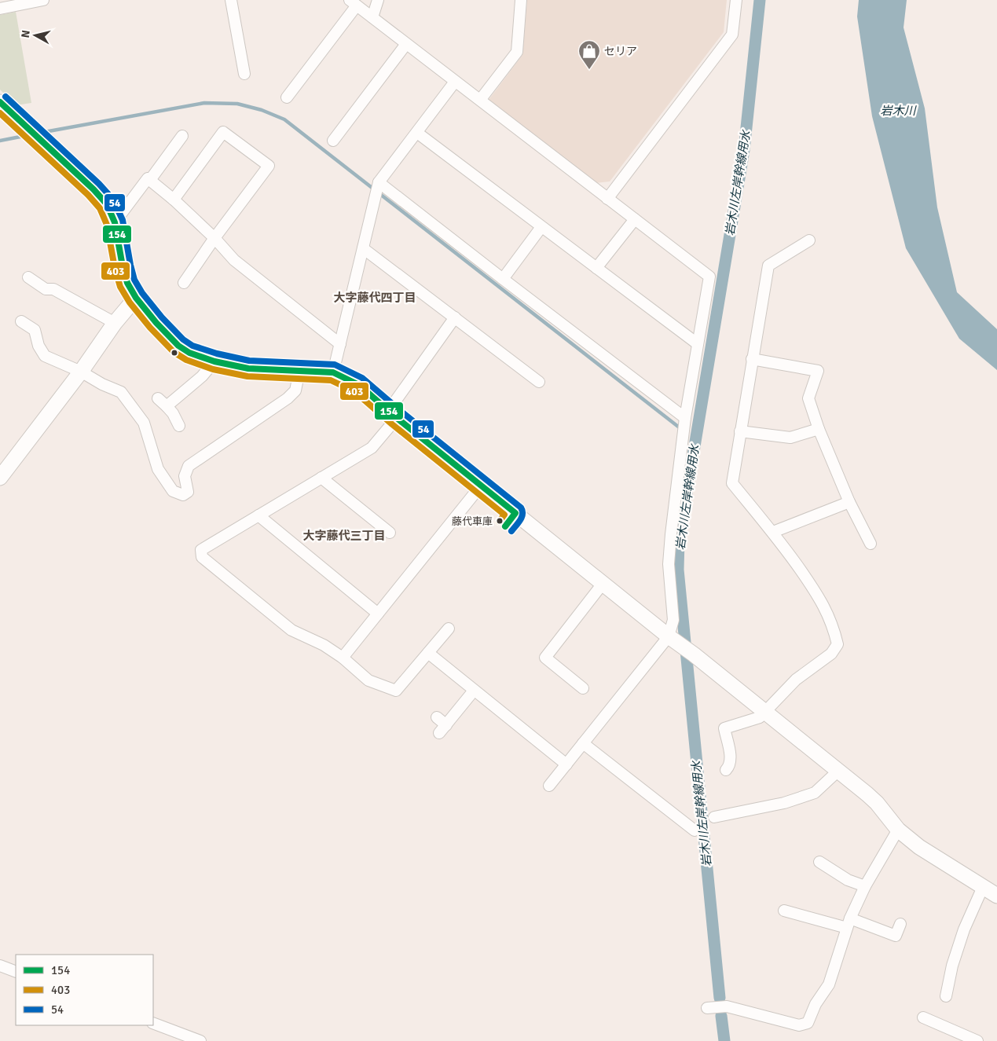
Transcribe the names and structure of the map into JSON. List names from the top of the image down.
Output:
{
  "districts": ["大字藤代四丁目", "大字藤代三丁目"],
  "water": ["岩木川", "岩木川左岸幹線用水"],
  "places": {
    "shop": ["セリア"],
    "other": ["藤代車庫"]
  },
  "lines": ["transit line 54", "transit line 154", "transit line 403"],
  "legend": ["154", "403", "54"],
  "north": "left"
}
